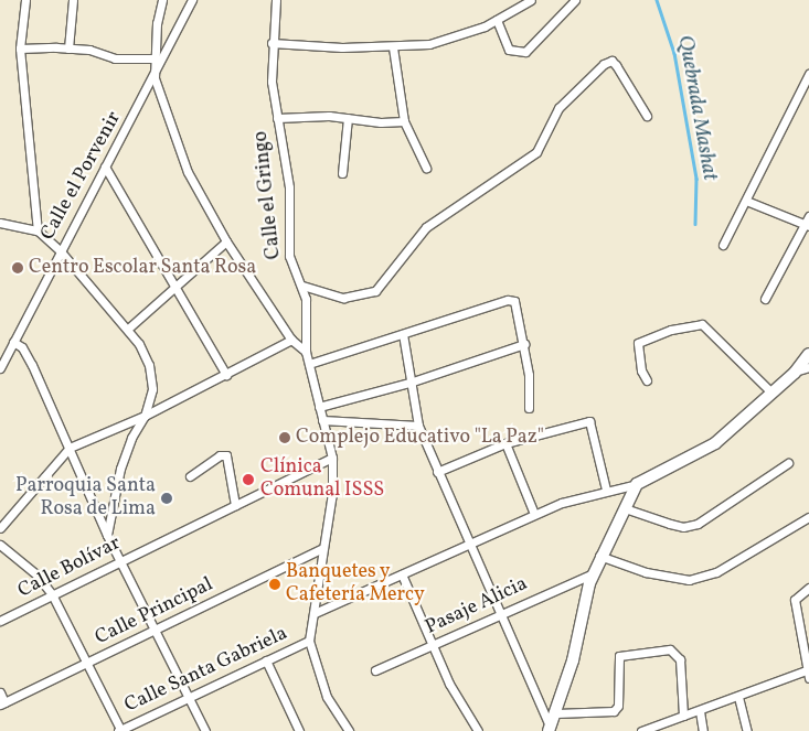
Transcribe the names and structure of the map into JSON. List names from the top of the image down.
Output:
{
  "streets": {
    "street": [
      "Calle el Porvenir",
      "Calle el Gringo",
      "Calle Bolívar",
      "Pasaje Alicia",
      "Calle Principal",
      "Calle Santa Gabriela"
    ]
  },
  "crossings": [
    ["Calle el Gringo", "Calle Bolívar"],
    ["Calle el Gringo", "Calle Principal"],
    ["Calle el Gringo", "Calle Santa Gabriela"]
  ],
  "water": ["Quebrada Mashat"],
  "places": [
    "Centro Escolar Santa Rosa",
    "Complejo Educativo \"La Paz\"",
    "Clínica Comunal ISSS",
    "Parroquia Santa Rosa de Lima",
    "Banquetes y Cafetería Mercy"
  ]
}
